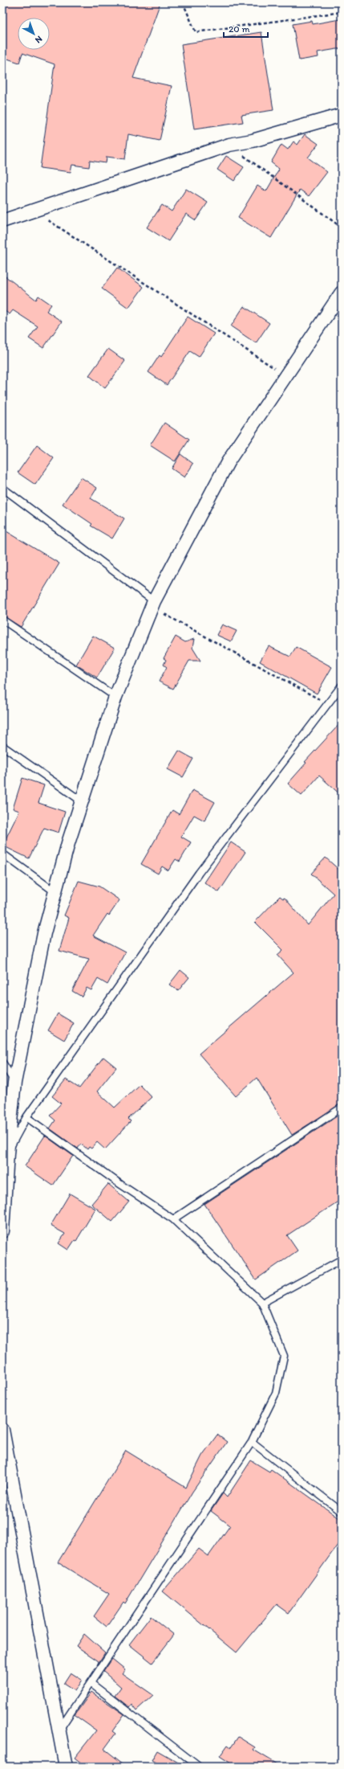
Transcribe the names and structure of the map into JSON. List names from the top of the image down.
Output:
{
  "scale_bar": "20 m",
  "north": "bottom right"
}
